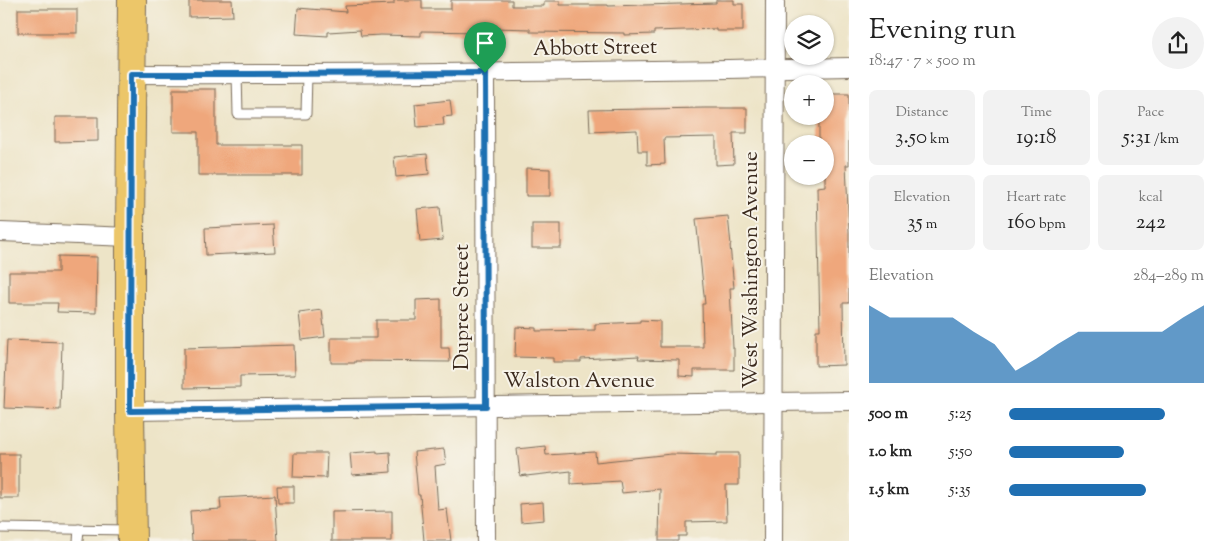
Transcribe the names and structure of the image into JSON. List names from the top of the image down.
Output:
{
  "streets": {
    "street": [
      "Abbott Street",
      "West Washington Avenue",
      "Dupree Street",
      "Walston Avenue"
    ]
  },
  "crossings": [
    ["Abbott Street", "West Washington Avenue"],
    ["Abbott Street", "Dupree Street"],
    ["West Washington Avenue", "Walston Avenue"],
    ["Dupree Street", "Walston Avenue"]
  ],
  "page": {
    "heading": ["Evening run", "18:47 · 7 × 500 m"],
    "map_buttons": ["+", "−"],
    "stats": [
      ["Distance", "3.50 km"],
      ["Time", "19:18"],
      ["Pace", "5:31 /km"],
      ["Elevation", "35 m"],
      ["Heart rate", "160 bpm"],
      ["kcal", "242"]
    ],
    "chart": ["Elevation", "284–289 m"],
    "list": [
      {
        "name": "500 m",
        "note": "5:25"
      },
      {
        "name": "1.0 km",
        "note": "5:50"
      },
      {
        "name": "1.5 km",
        "note": "5:35"
      }
    ]
  }
}
